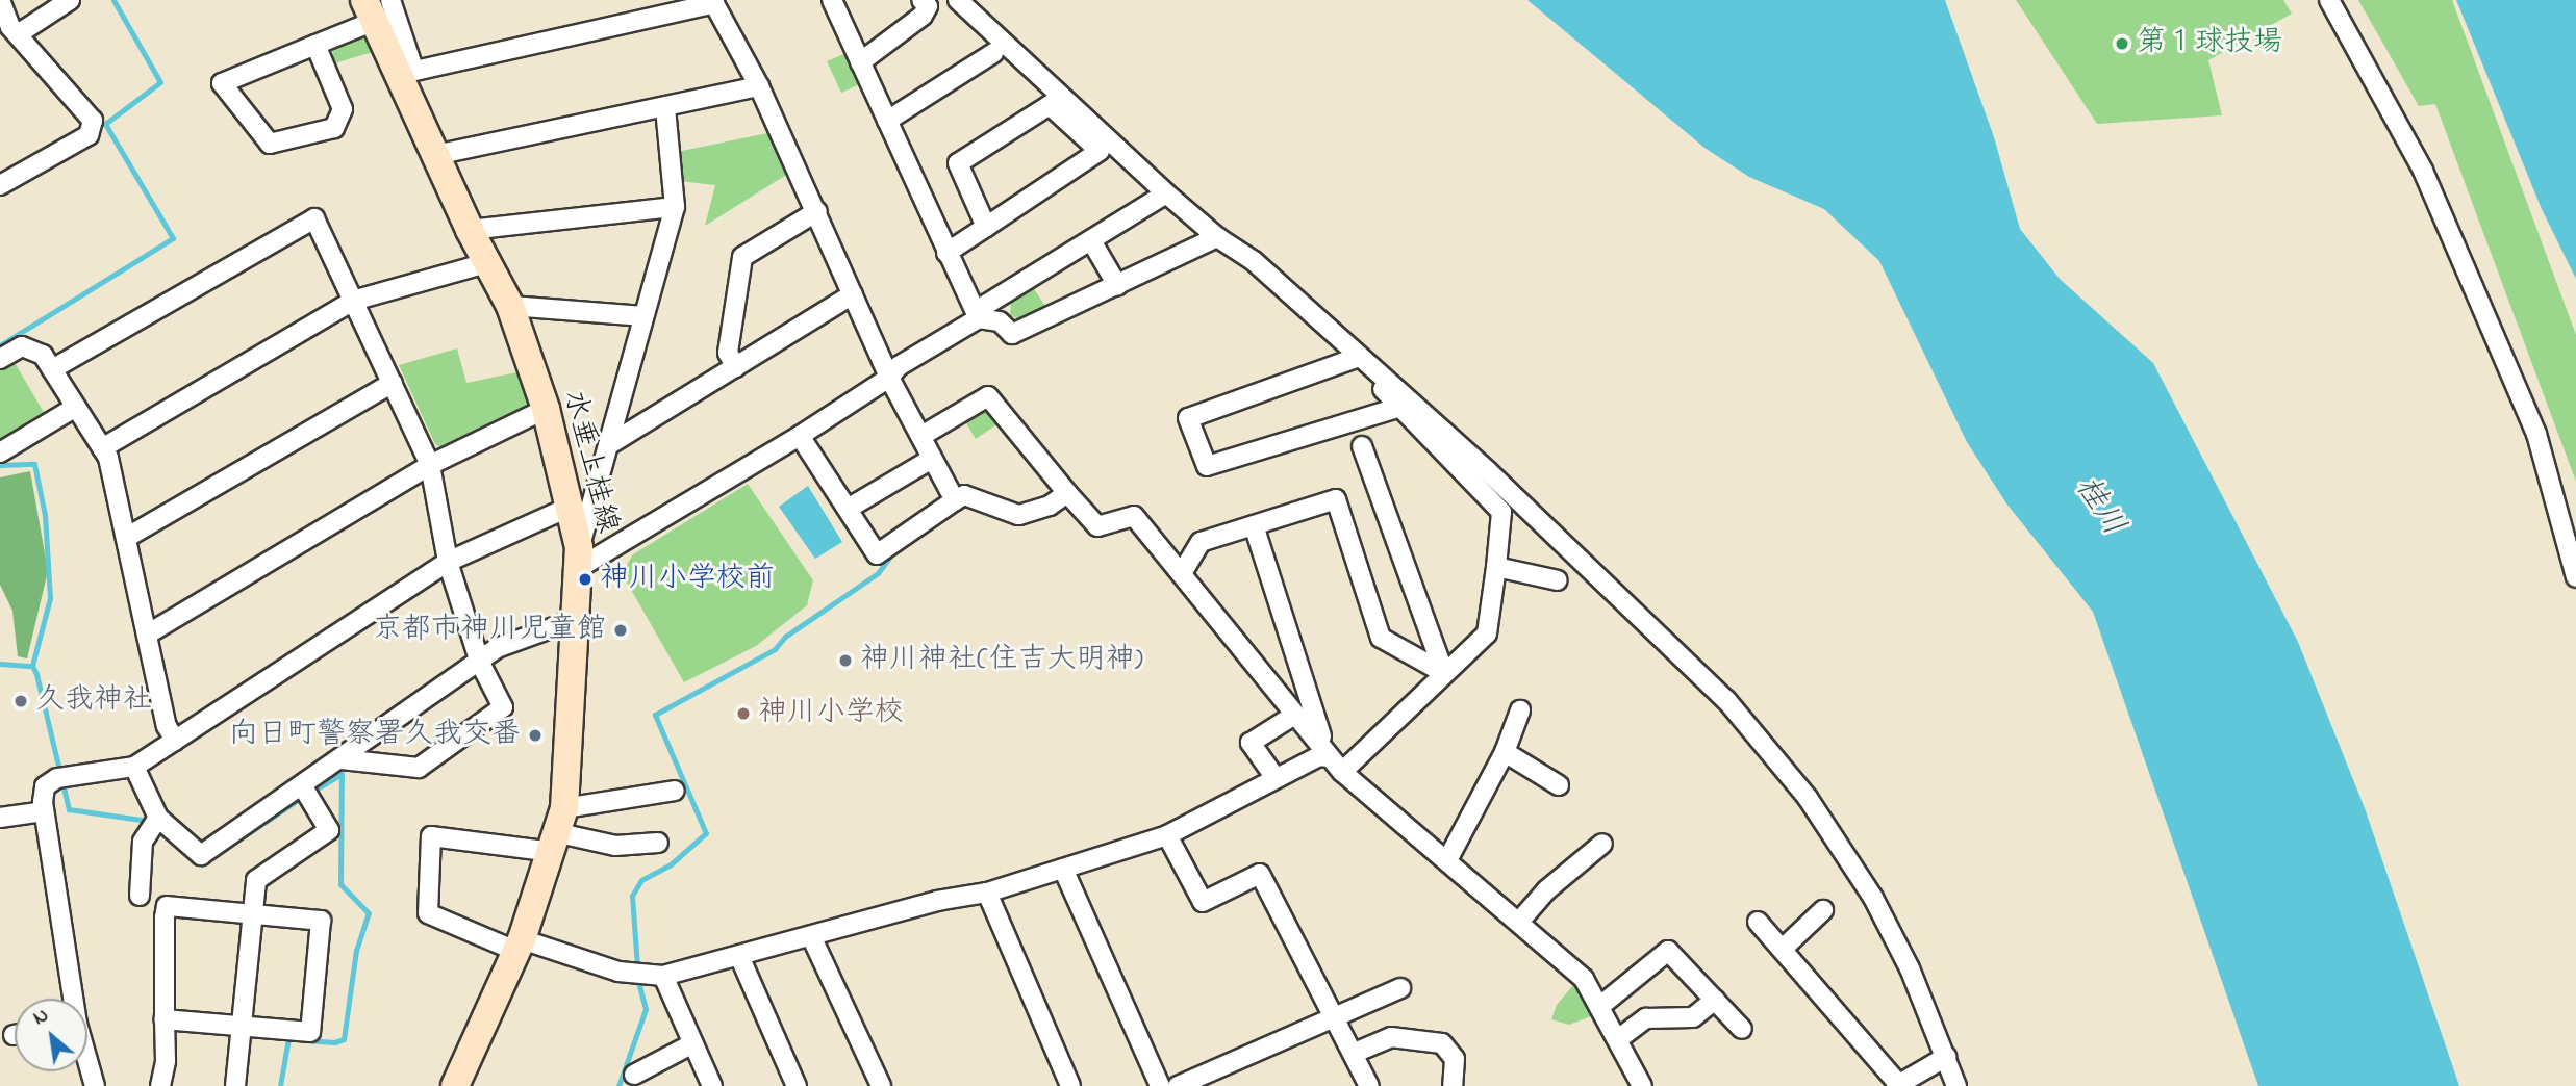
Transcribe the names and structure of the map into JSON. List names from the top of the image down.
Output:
{
  "streets": {
    "main road": ["水垂上桂線"]
  },
  "water": ["桂川"],
  "places": [
    "第１球技場",
    "神川小学校前",
    "京都市神川児童館",
    "神川神社(住吉大明神)",
    "久我神社",
    "神川小学校",
    "向日町警察署久我交番"
  ],
  "north": "top left"
}
